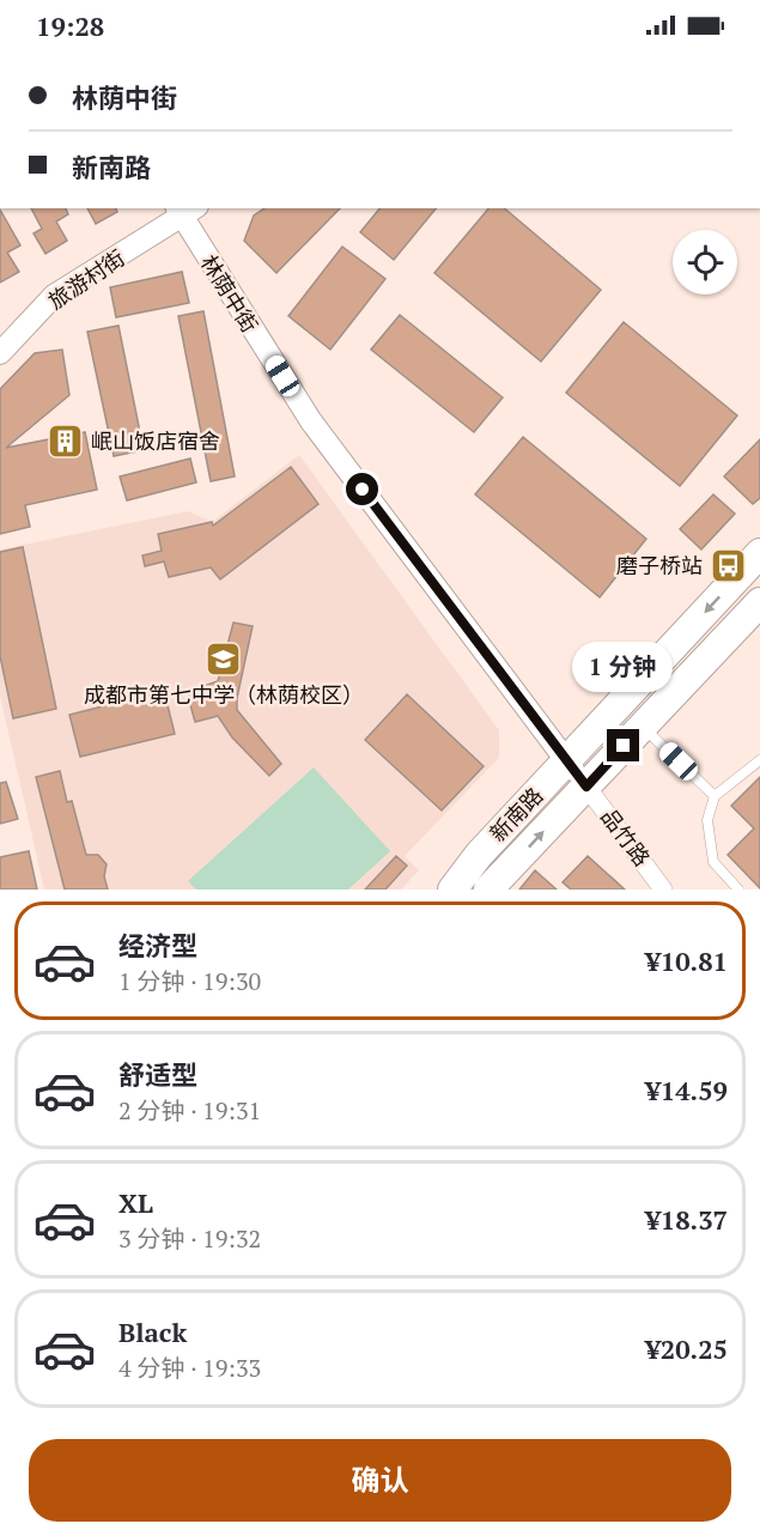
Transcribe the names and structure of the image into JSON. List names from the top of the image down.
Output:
{
  "streets": {
    "main road": ["新南路"],
    "street": ["旅游村街", "林荫中街", "品竹路"]
  },
  "crossings": [
    ["旅游村街", "林荫中街"],
    ["林荫中街", "新南路"],
    ["林荫中街", "品竹路"],
    ["新南路", "品竹路"]
  ],
  "places": {
    "building": ["岷山饭店宿舍"],
    "bus stop": ["磨子桥站"],
    "school or university": ["成都市第七中学（林荫校区）"]
  },
  "page": {
    "status": "19:28",
    "banner": ["林荫中街", "新南路"],
    "bubble": "1 分钟",
    "list": [
      {
        "name": "经济型",
        "note": "1 分钟 · 19:30",
        "value": "¥10.81"
      },
      {
        "name": "舒适型",
        "note": "2 分钟 · 19:31",
        "value": "¥14.59"
      },
      {
        "name": "XL",
        "note": "3 分钟 · 19:32",
        "value": "¥18.37"
      },
      {
        "name": "Black",
        "note": "4 分钟 · 19:33",
        "value": "¥20.25"
      }
    ],
    "buttons": "确认"
  }
}
